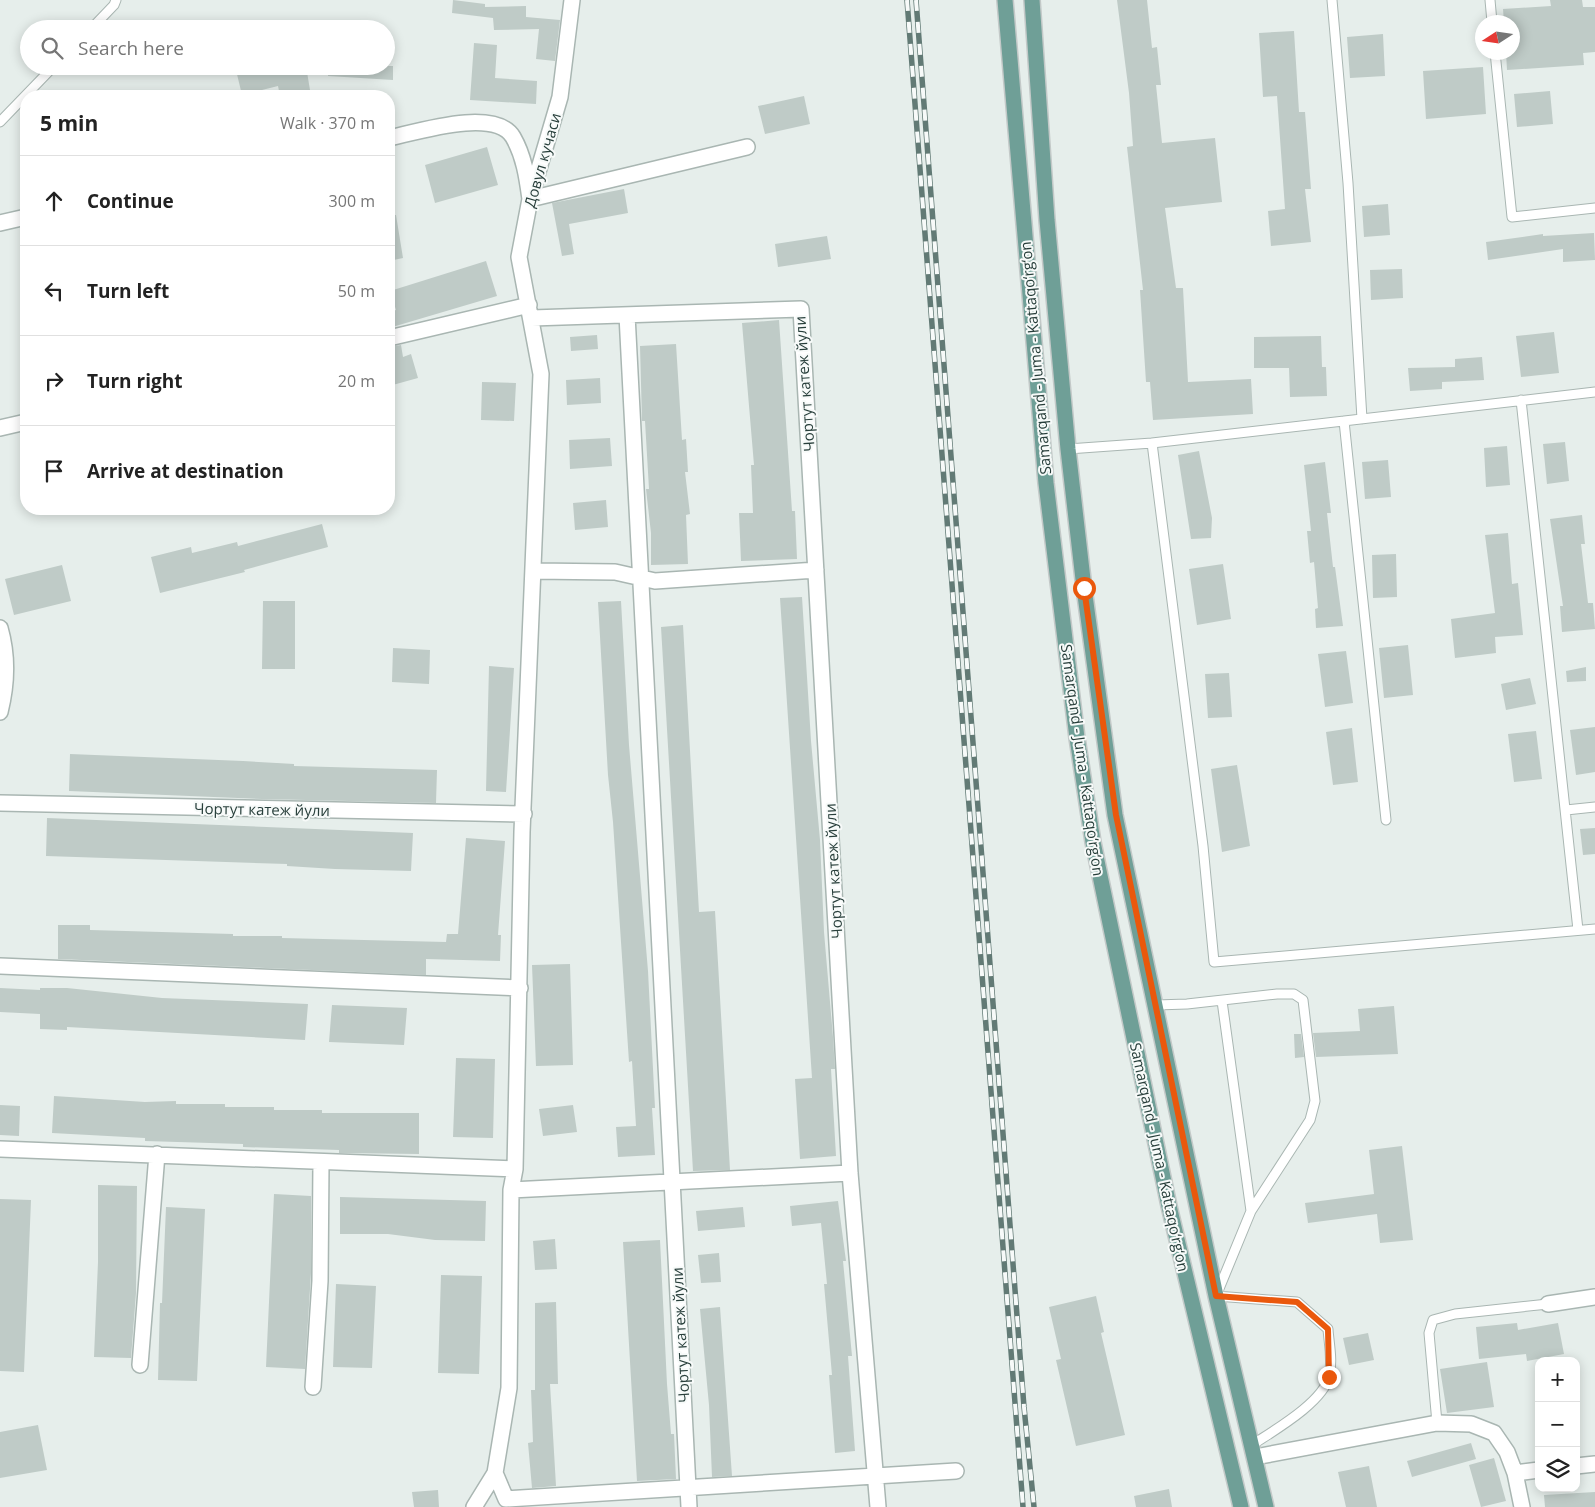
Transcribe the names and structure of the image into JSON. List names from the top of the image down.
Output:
{
  "streets": {
    "main road": ["Samarqand - Juma - Kattaqo‘rg‘on"],
    "street": ["Довул кучаси", "Чортут катеж йули"]
  },
  "crossings": [
    ["Довул кучаси", "Чортут катеж йули"]
  ],
  "north": "left",
  "page": {
    "search": "Search here",
    "heading": ["5 min", "Walk · 370 m"],
    "list": [
      ["Continue", "300 m"],
      ["Turn left", "50 m"],
      ["Turn right", "20 m"],
      "Arrive at destination"
    ],
    "map_buttons": ["+", "−"]
  }
}
